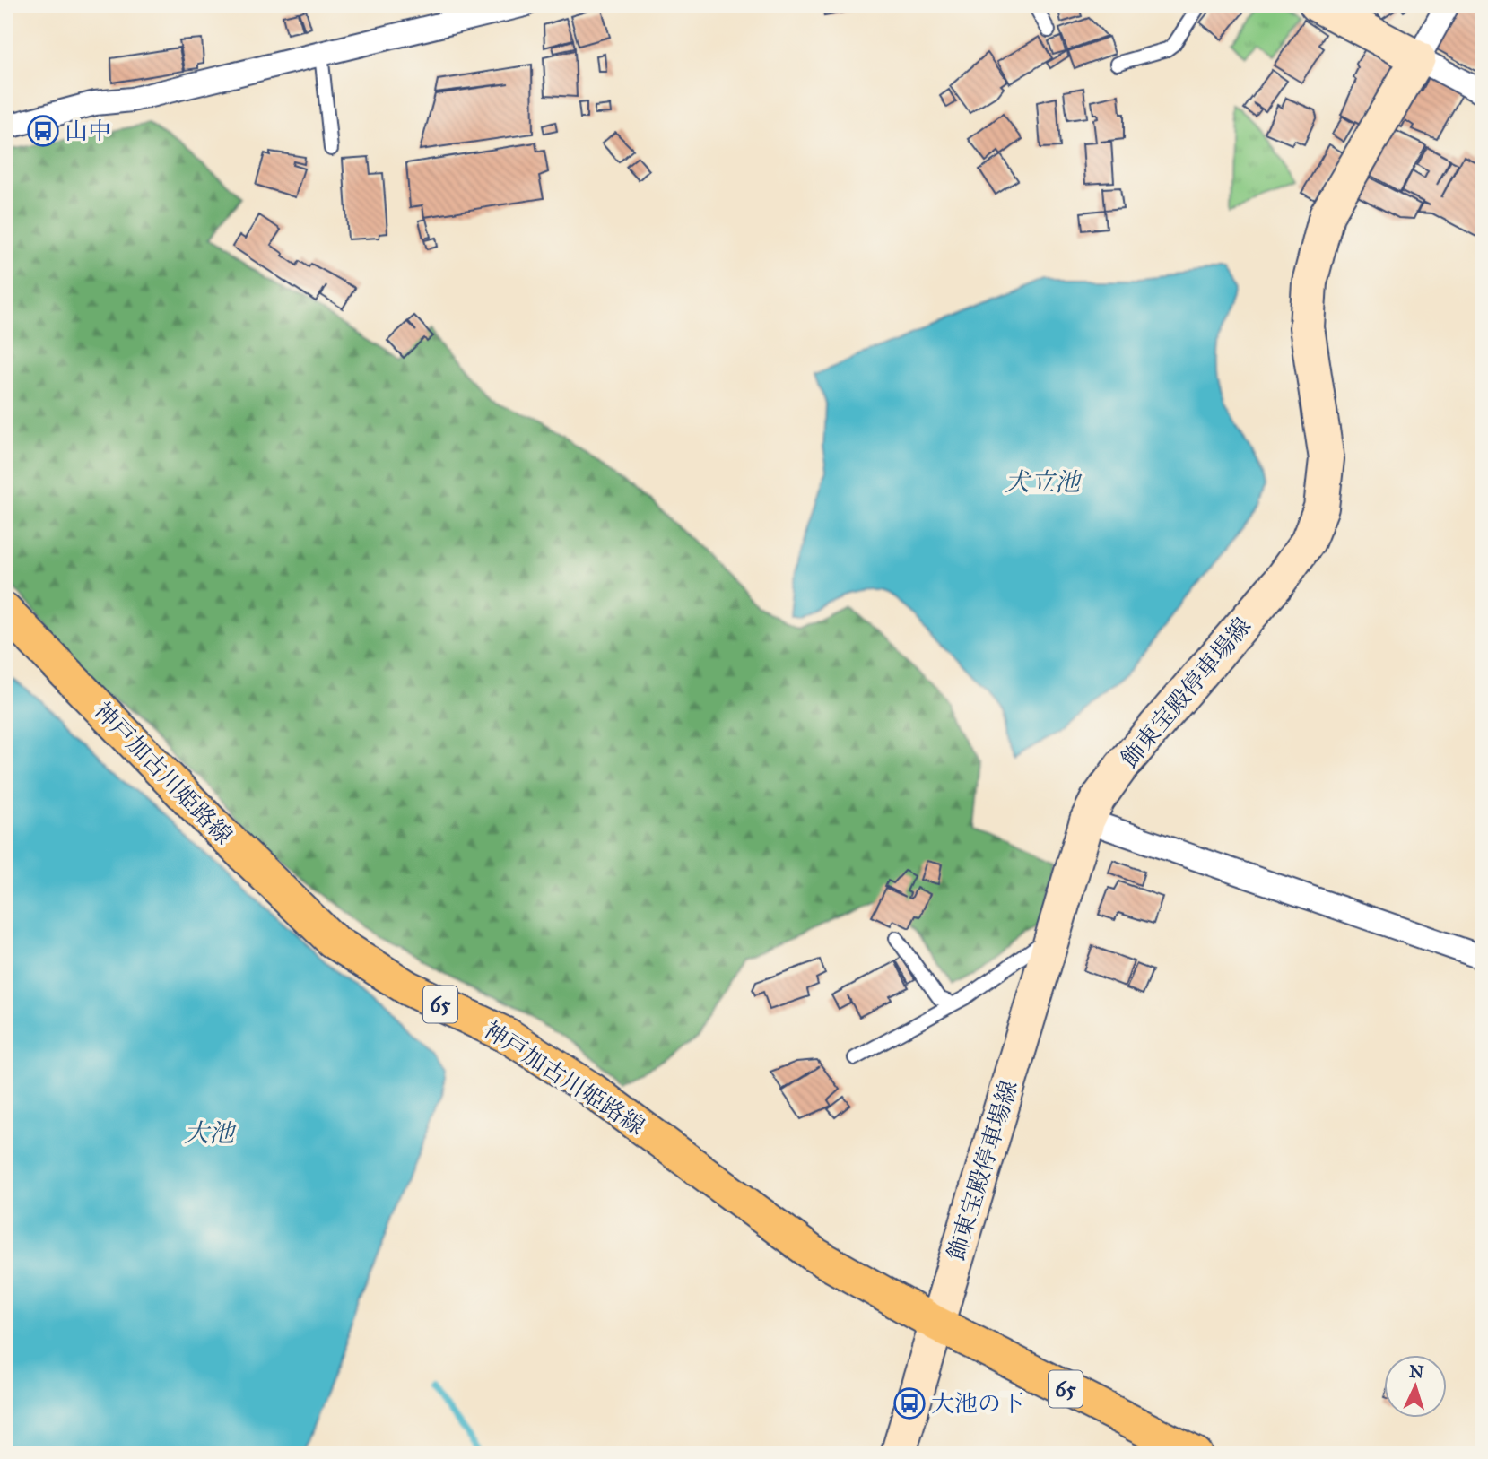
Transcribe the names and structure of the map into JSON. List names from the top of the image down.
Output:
{
  "streets": {
    "main road": ["飾東宝殿停車場線", "神戸加古川姫路線", "65"]
  },
  "crossings": [
    ["飾東宝殿停車場線", "神戸加古川姫路線"]
  ],
  "water": ["犬立池", "大池"],
  "places": {
    "bus stop": ["山中", "大池の下"]
  },
  "north": "top"
}
